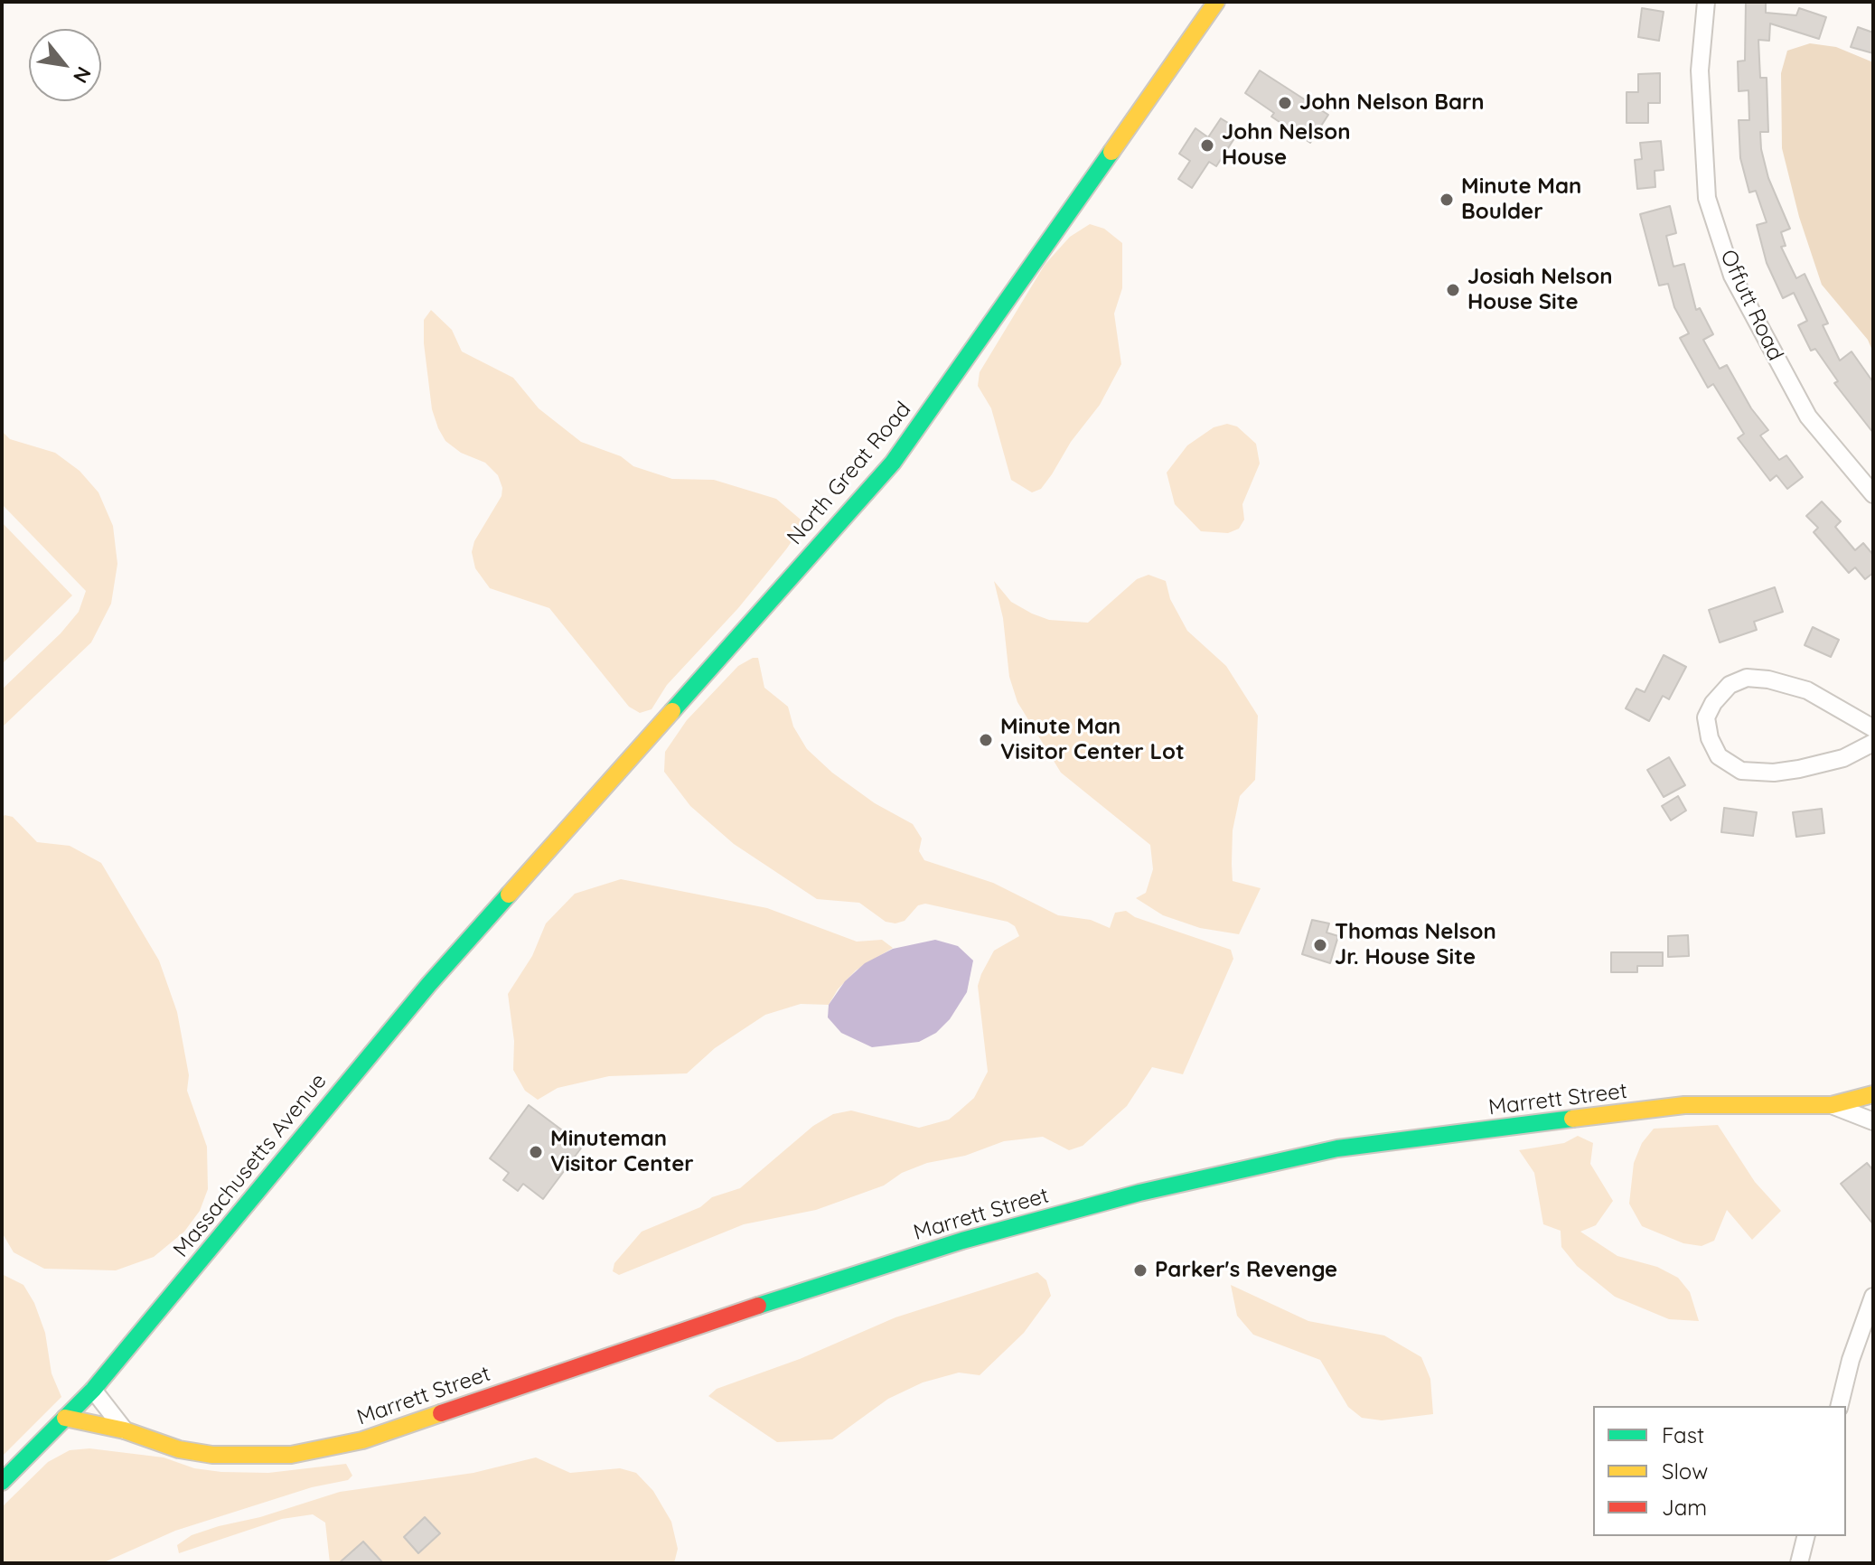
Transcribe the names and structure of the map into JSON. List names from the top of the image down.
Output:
{
  "streets": {
    "main road": ["North Great Road", "Marrett Street", "Massachusetts Avenue"],
    "street": ["Offutt Road"]
  },
  "crossings": [
    ["North Great Road", "Massachusetts Avenue"],
    ["Marrett Street", "Massachusetts Avenue"]
  ],
  "places": [
    "John Nelson Barn",
    "John Nelson House",
    "Minute Man Boulder",
    "Josiah Nelson House Site",
    "Minute Man Visitor Center Lot",
    "Thomas Nelson Jr. House Site",
    "Minuteman Visitor Center",
    "Parker's Revenge"
  ],
  "legend": ["Fast", "Slow", "Jam"],
  "north": "bottom right"
}
